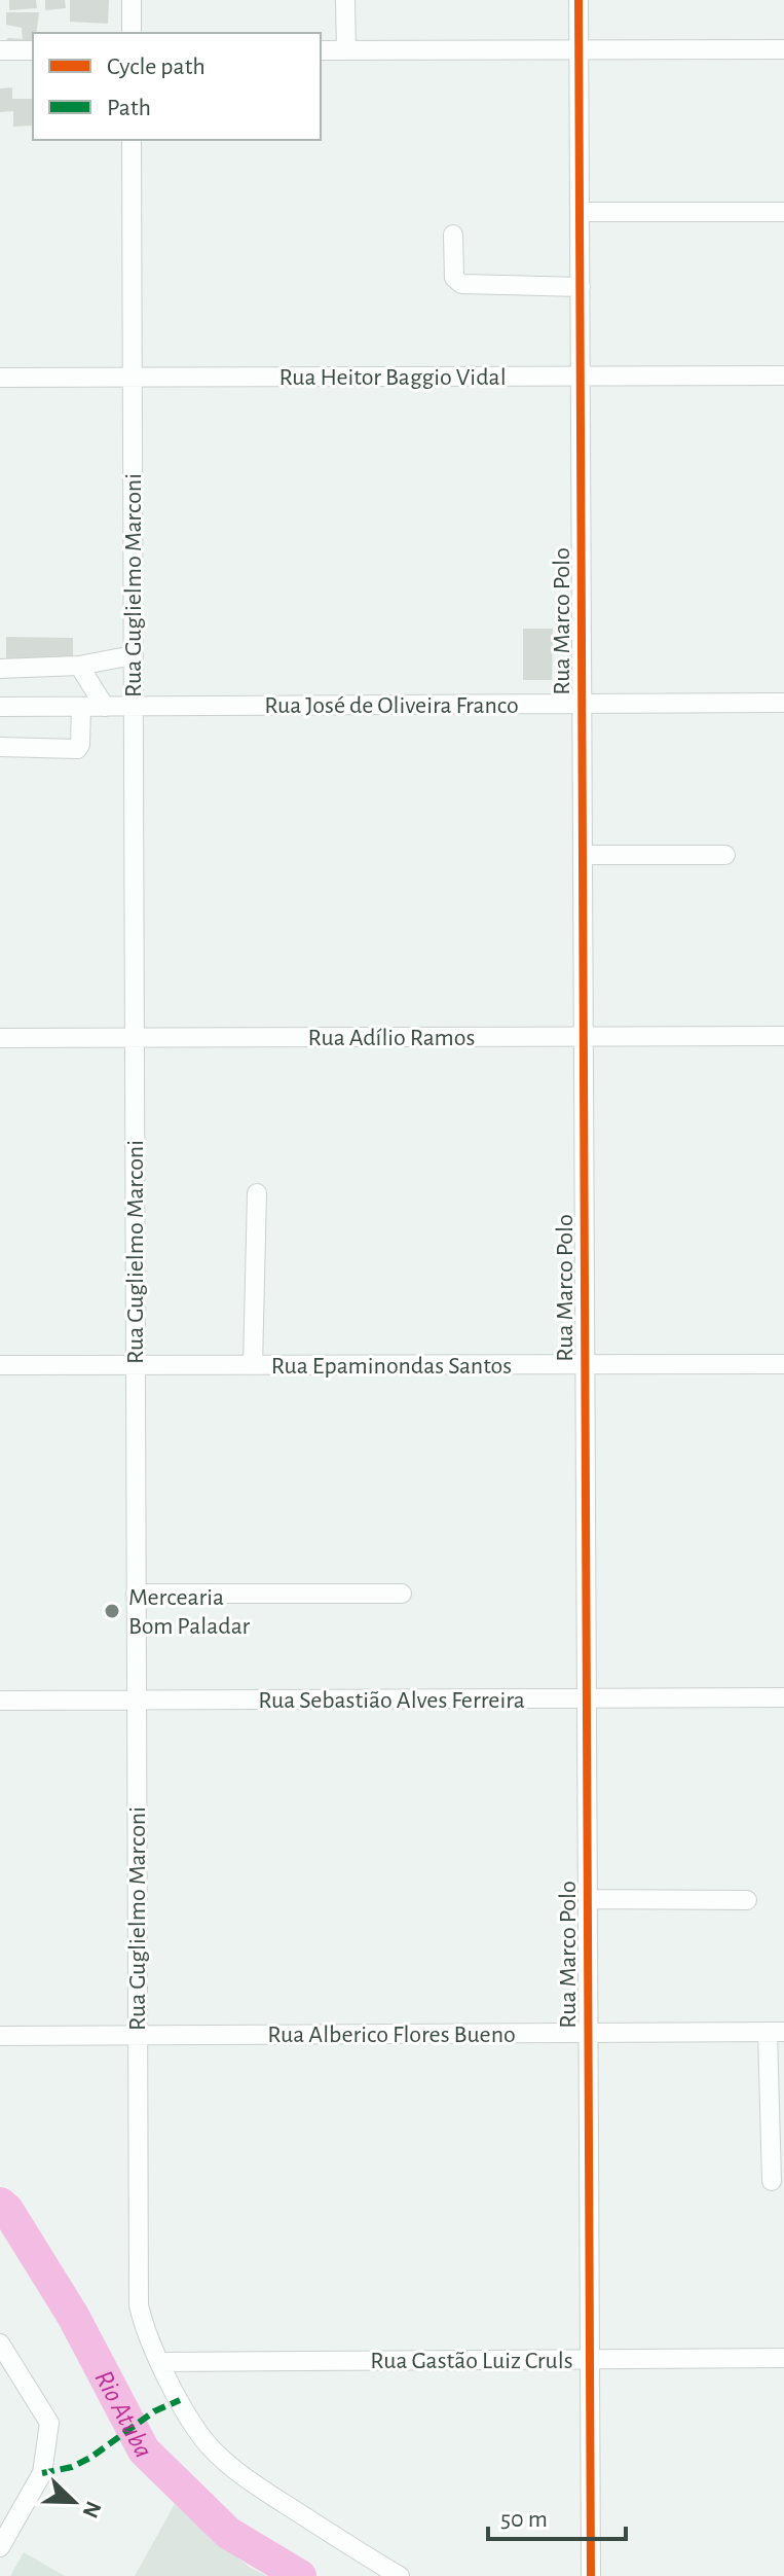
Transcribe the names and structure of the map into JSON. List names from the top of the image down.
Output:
{
  "streets": {
    "street": [
      "Rua Heitor Baggio Vidal",
      "Rua Guglielmo Marconi",
      "Rua Marco Polo",
      "Rua José de Oliveira Franco",
      "Rua Adílio Ramos",
      "Rua Epaminondas Santos",
      "Rua Sebastião Alves Ferreira",
      "Rua Alberico Flores Bueno",
      "Rua Gastão Luiz Cruls"
    ]
  },
  "crossings": [
    ["Rua Heitor Baggio Vidal", "Rua Guglielmo Marconi"],
    ["Rua Heitor Baggio Vidal", "Rua Marco Polo"],
    ["Rua Guglielmo Marconi", "Rua José de Oliveira Franco"],
    ["Rua Guglielmo Marconi", "Rua Adílio Ramos"],
    ["Rua Guglielmo Marconi", "Rua Epaminondas Santos"],
    ["Rua Guglielmo Marconi", "Rua Sebastião Alves Ferreira"],
    ["Rua Guglielmo Marconi", "Rua Alberico Flores Bueno"],
    ["Rua Guglielmo Marconi", "Rua Gastão Luiz Cruls"],
    ["Rua Marco Polo", "Rua José de Oliveira Franco"],
    ["Rua Marco Polo", "Rua Adílio Ramos"],
    ["Rua Marco Polo", "Rua Epaminondas Santos"],
    ["Rua Marco Polo", "Rua Sebastião Alves Ferreira"],
    ["Rua Marco Polo", "Rua Alberico Flores Bueno"],
    ["Rua Marco Polo", "Rua Gastão Luiz Cruls"]
  ],
  "water": ["Rio Atuba"],
  "places": ["Mercearia Bom Paladar"],
  "legend": ["Cycle path", "Path"],
  "scale_bar": "50 m",
  "north": "bottom right"
}
